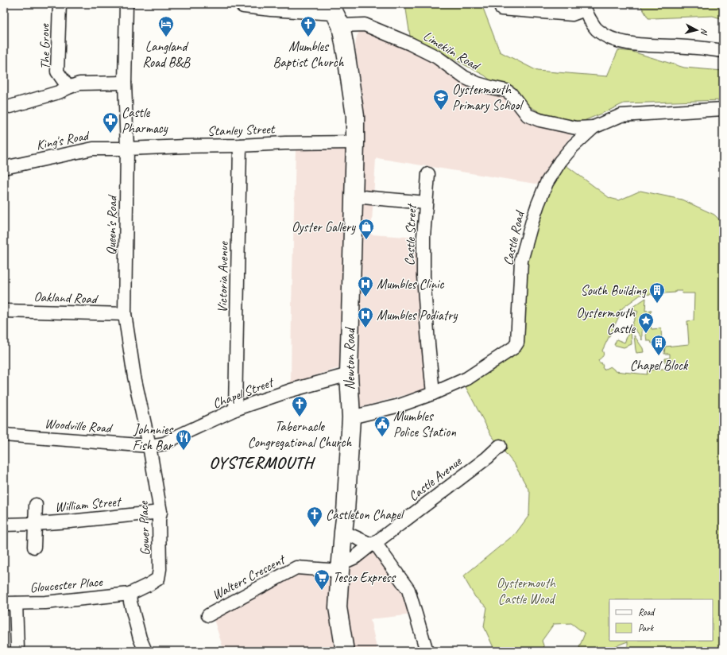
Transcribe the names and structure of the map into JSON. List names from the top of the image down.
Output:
{
  "streets": {
    "main road": ["Newton Road"],
    "street": [
      "The Grove",
      "Limekiln Road",
      "Stanley Street",
      "King's Road",
      "Queen's Road",
      "Castle Street",
      "Castle Road",
      "Victoria Avenue",
      "Oakland Road",
      "Chapel Street",
      "Woodville Road",
      "Castle Avenue",
      "William Street",
      "Gower Place",
      "Walters Crescent",
      "Gloucester Place"
    ]
  },
  "crossings": [
    ["Limekiln Road", "Castle Road"],
    ["Limekiln Road", "Newton Road"],
    ["Stanley Street", "King's Road"],
    ["Stanley Street", "Queen's Road"],
    ["Stanley Street", "Victoria Avenue"],
    ["Stanley Street", "Newton Road"],
    ["King's Road", "Queen's Road"],
    ["Queen's Road", "Oakland Road"],
    ["Queen's Road", "Chapel Street"],
    ["Queen's Road", "Woodville Road"],
    ["Queen's Road", "Gower Place"],
    ["Castle Street", "Castle Road"],
    ["Castle Road", "Newton Road"],
    ["Victoria Avenue", "Chapel Street"],
    ["Newton Road", "Chapel Street"],
    ["Newton Road", "Castle Avenue"],
    ["Newton Road", "Walters Crescent"],
    ["Chapel Street", "Woodville Road"],
    ["Chapel Street", "Gower Place"],
    ["Woodville Road", "Gower Place"],
    ["Castle Avenue", "Walters Crescent"],
    ["William Street", "Gower Place"],
    ["Gower Place", "Gloucester Place"]
  ],
  "districts": ["OYSTERMOUTH"],
  "parks": ["Oystermouth Castle Wood"],
  "places": {
    "hotel": ["Langland Road B&B"],
    "church": ["Mumbles Baptist Church", "Tabernacle Congregational Church", "Castleton Chapel"],
    "school or university": ["Oystermouth Primary School"],
    "pharmacy": ["Castle Pharmacy"],
    "shop": ["Oyster Gallery"],
    "hospital": ["Mumbles Clinic", "Mumbles Podiatry"],
    "building": ["South Building", "Chapel Block"],
    "place": ["Oystermouth Castle"],
    "public building": ["Mumbles Police Station"],
    "restaurant": ["Johnnies Fish Bar"],
    "supermarket": ["Tesco Express"]
  },
  "legend": ["Road", "Park"],
  "north": "right"
}
